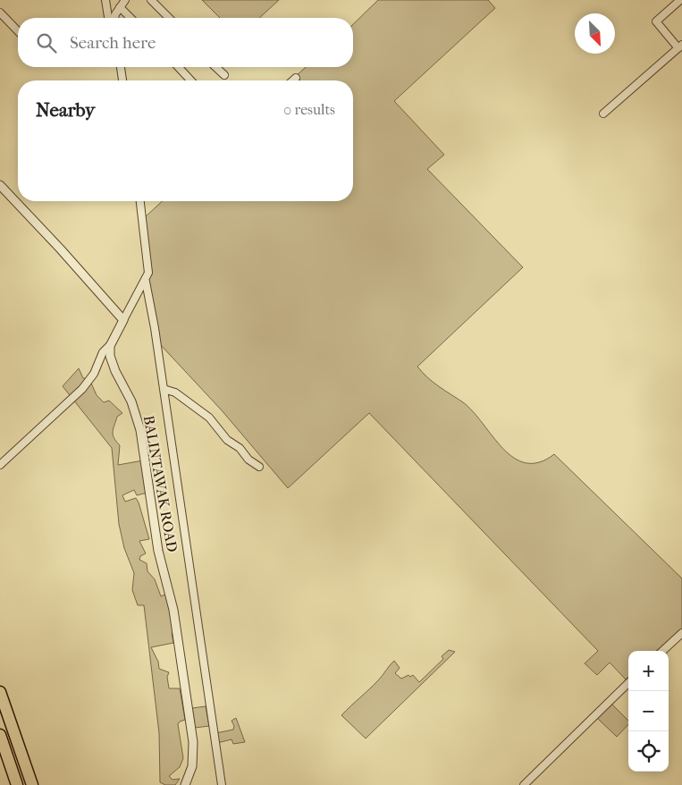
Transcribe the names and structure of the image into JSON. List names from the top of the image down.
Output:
{
  "streets": {
    "street": ["BALINTAWAK ROAD"]
  },
  "north": "bottom right",
  "page": {
    "search": "Search here",
    "heading": ["Nearby", "0 results"],
    "map_buttons": ["+", "−"]
  }
}
